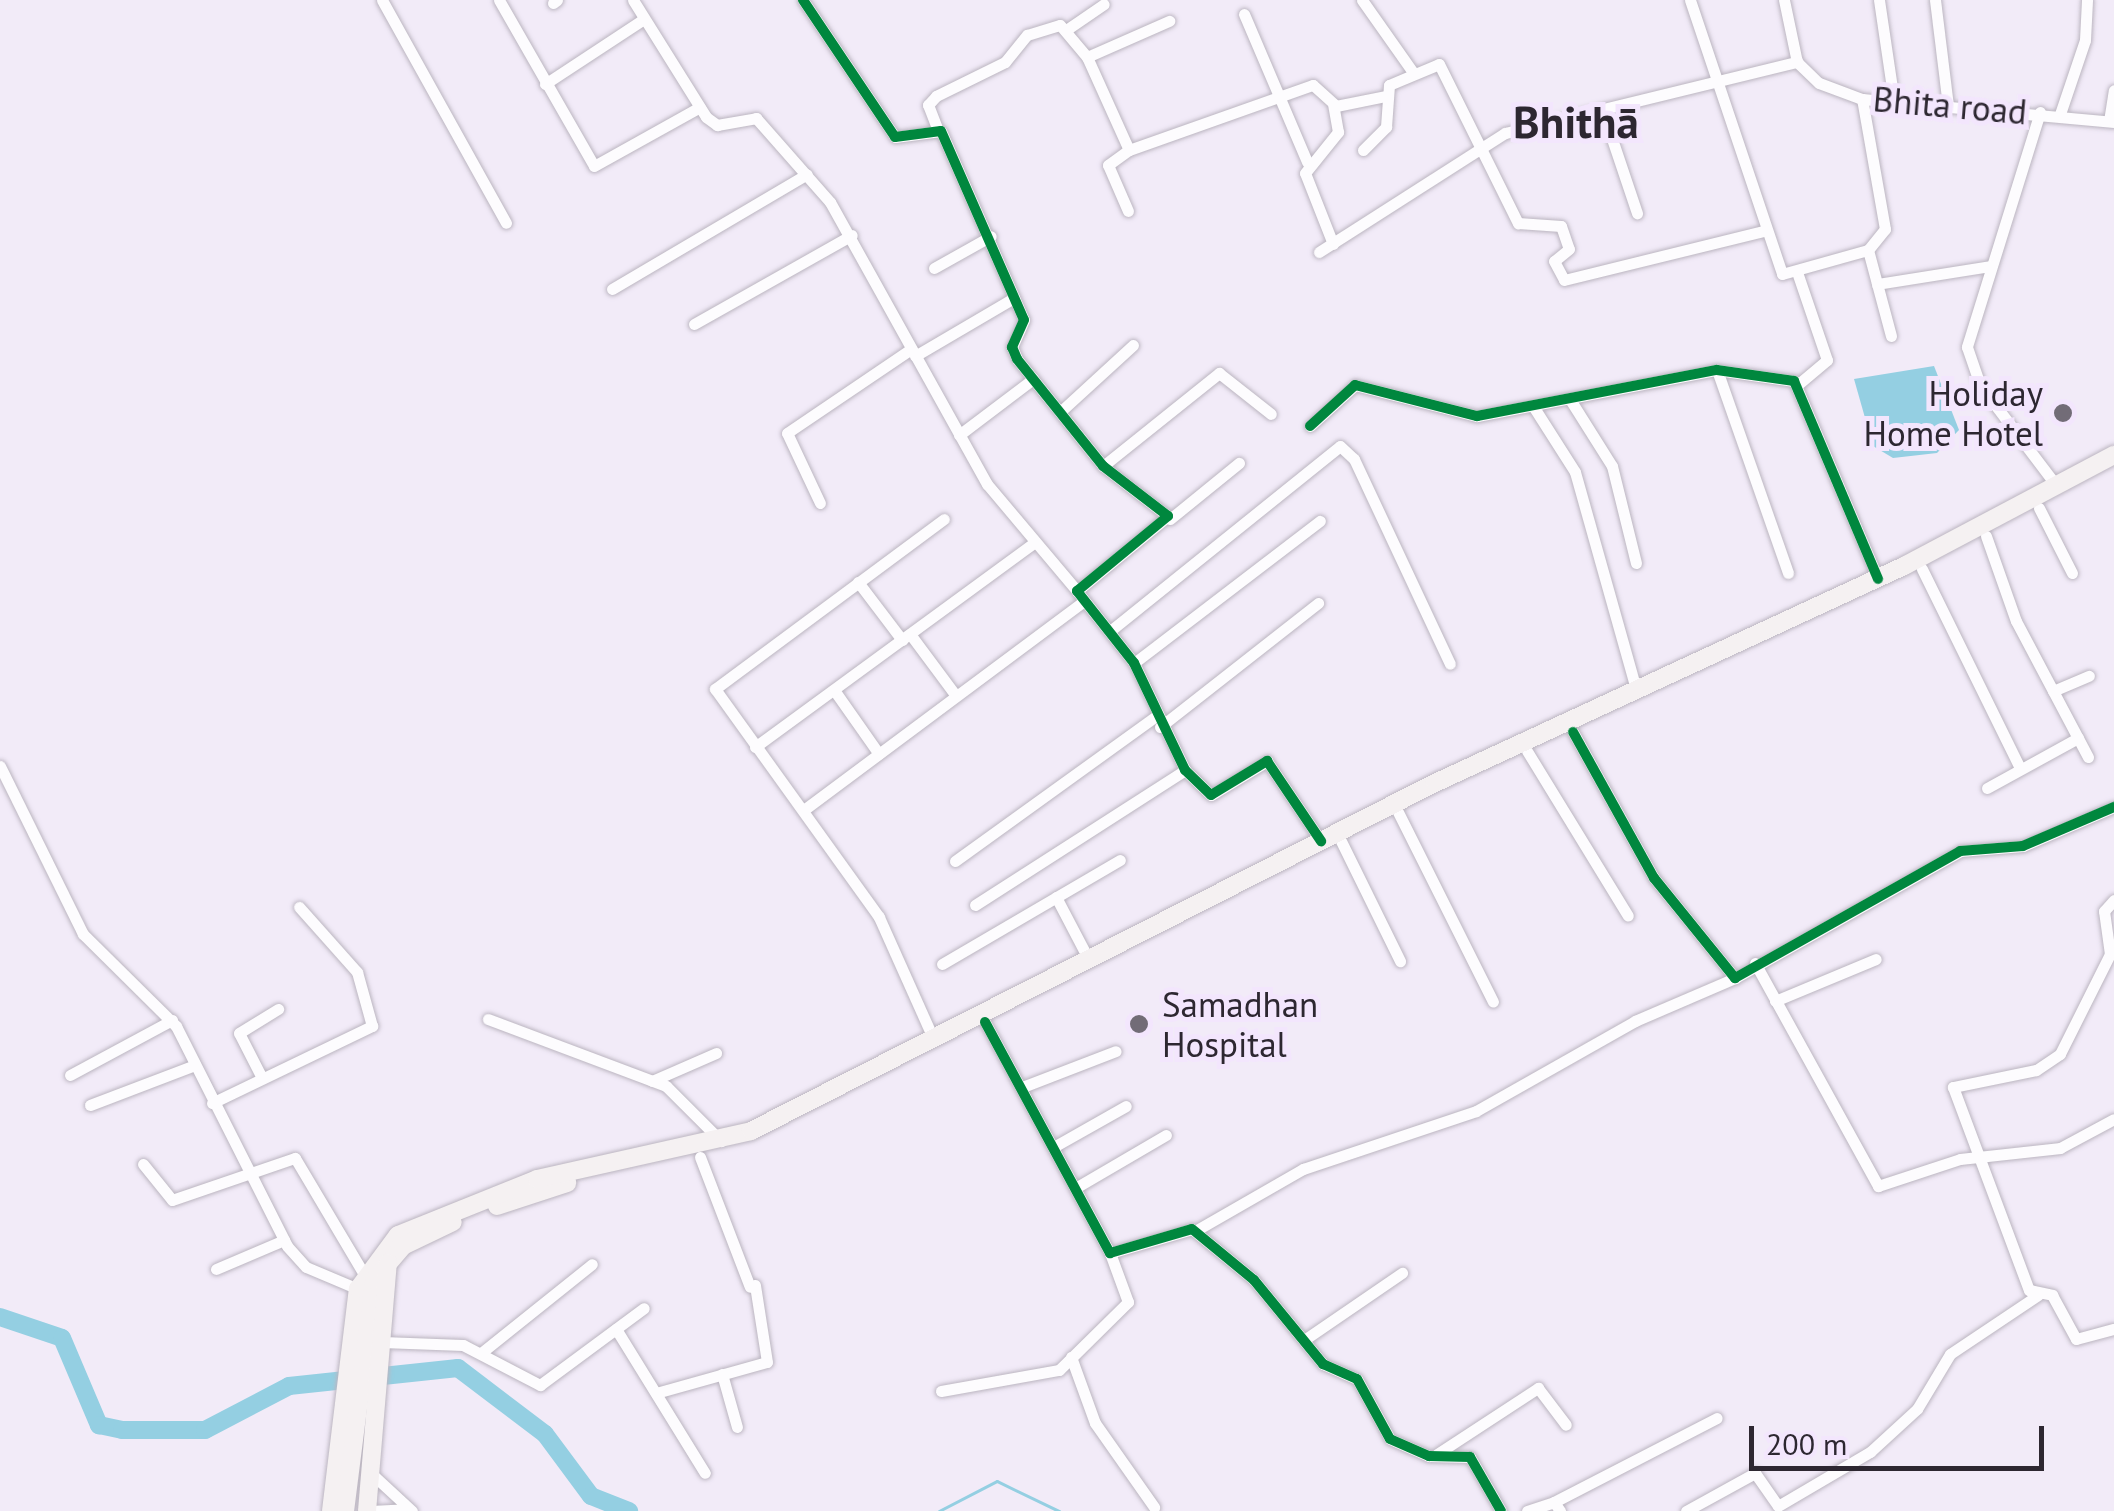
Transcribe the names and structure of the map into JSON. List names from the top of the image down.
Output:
{
  "streets": {
    "street": ["Bhita road"]
  },
  "districts": ["Bhithā"],
  "places": ["Holiday Home Hotel", "Samadhan Hospital"],
  "scale_bar": "200 m"
}
